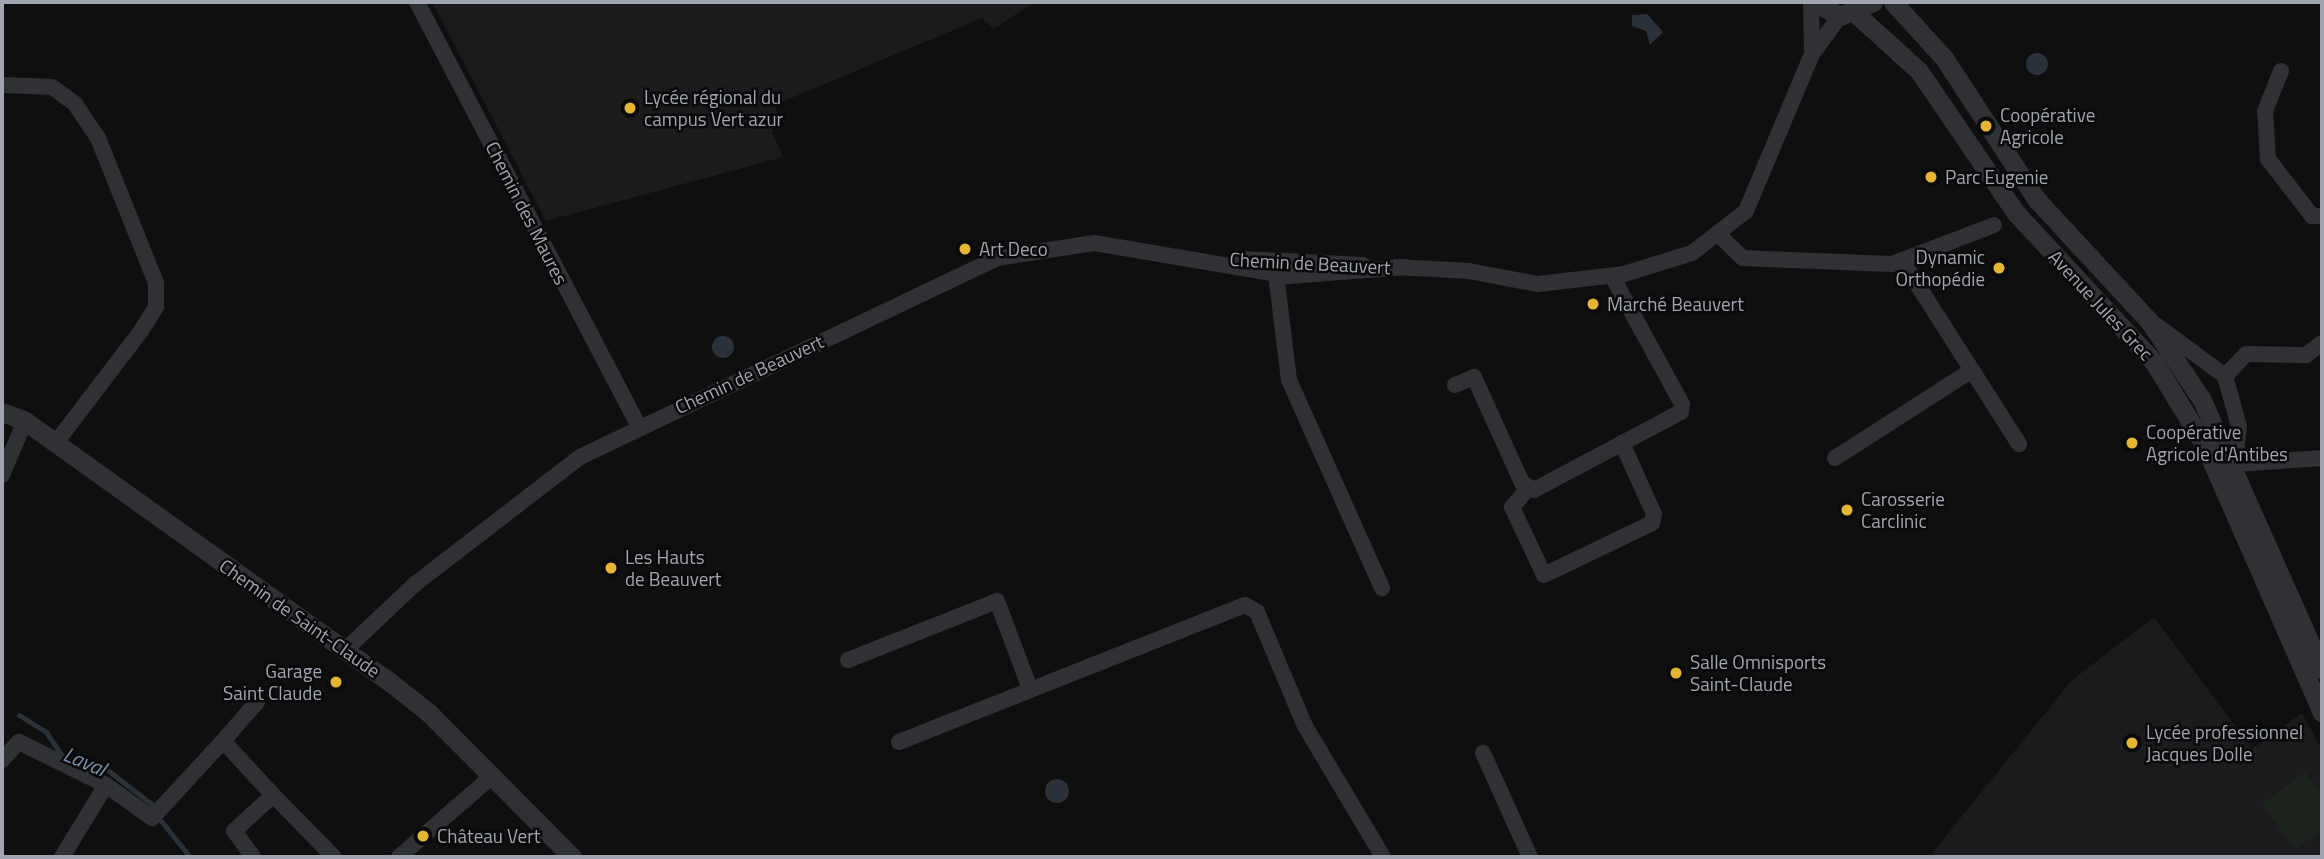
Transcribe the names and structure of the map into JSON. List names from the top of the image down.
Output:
{
  "streets": {
    "street": [
      "Chemin des Maures",
      "Chemin de Beauvert",
      "Avenue Jules Grec",
      "Chemin de Saint-Claude"
    ]
  },
  "crossings": [
    ["Chemin des Maures", "Chemin de Beauvert"],
    ["Chemin de Beauvert", "Avenue Jules Grec"],
    ["Chemin de Beauvert", "Chemin de Saint-Claude"]
  ],
  "water": ["Laval"],
  "places": [
    "Lycée régional du campus Vert azur",
    "Coopérative Agricole",
    "Parc Eugenie",
    "Art Deco",
    "Dynamic Orthopédie",
    "Marché Beauvert",
    "Coopérative Agricole d'Antibes",
    "Carosserie Carclinic",
    "Les Hauts de Beauvert",
    "Salle Omnisports Saint-Claude",
    "Garage Saint Claude",
    "Lycée professionnel Jacques Dolle",
    "Château Vert"
  ]
}
